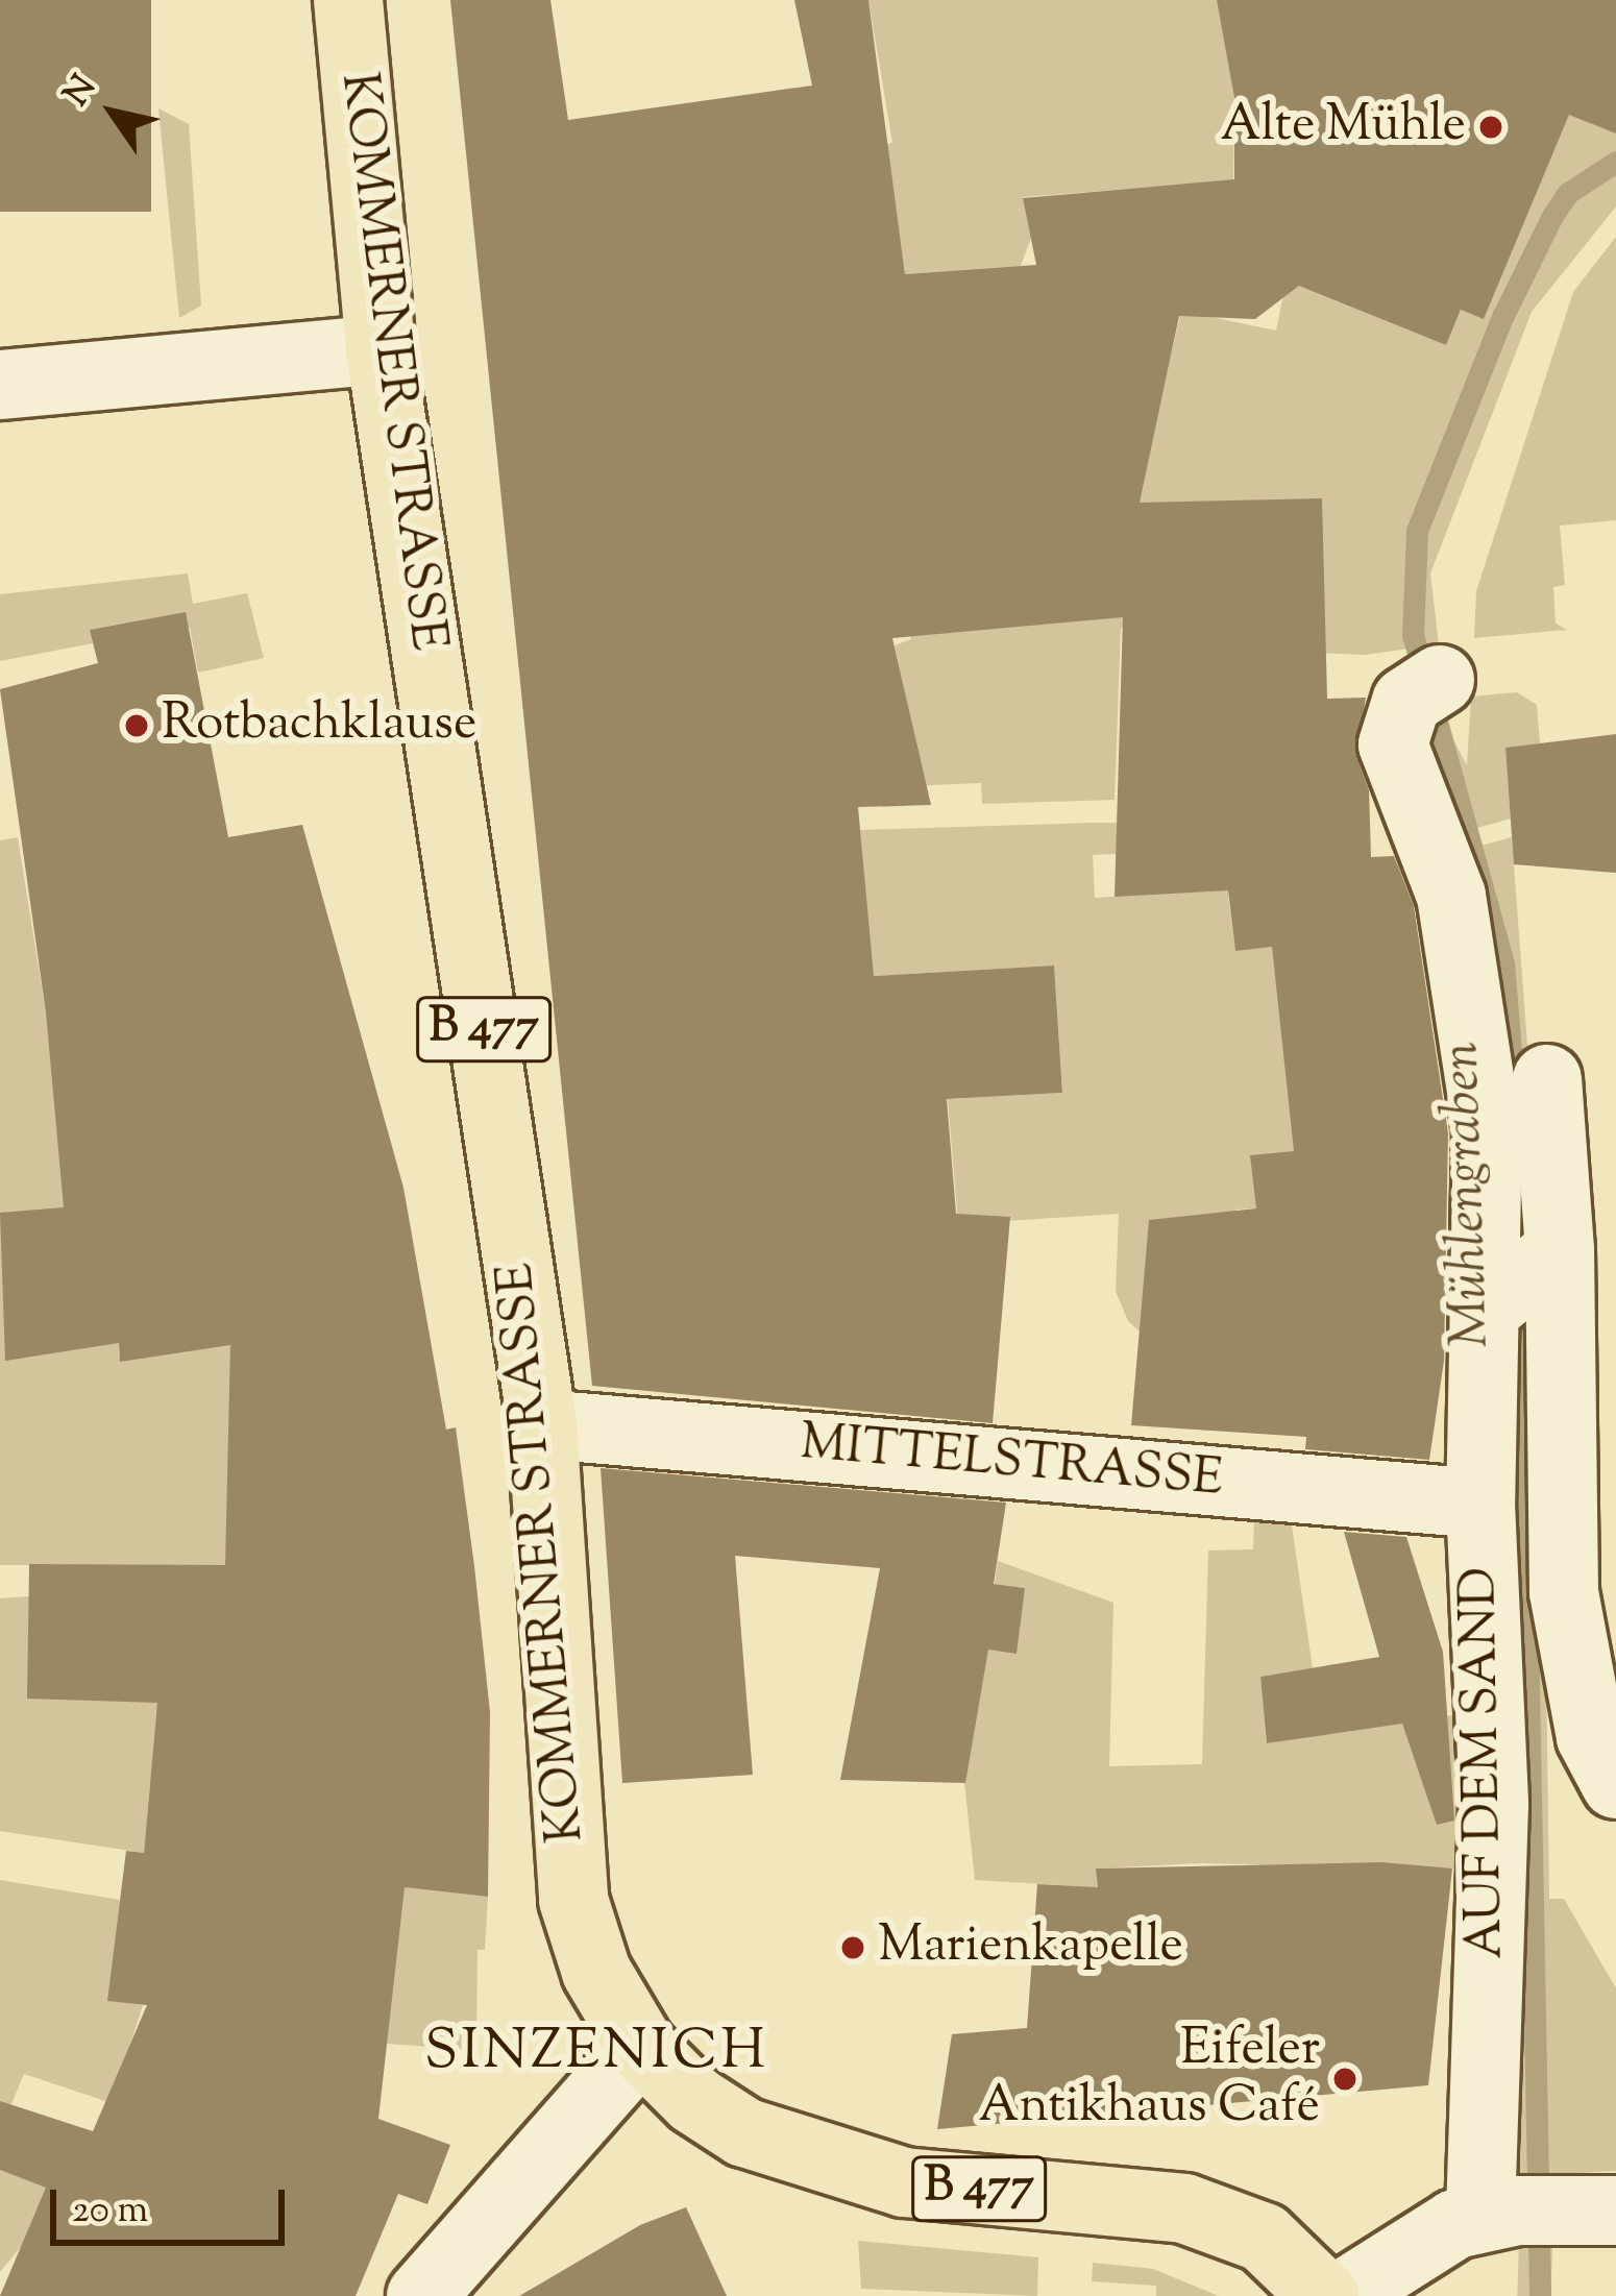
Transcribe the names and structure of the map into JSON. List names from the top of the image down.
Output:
{
  "streets": {
    "main road": ["KOMMERNER STRASSE", "B 477"],
    "street": ["MITTELSTRASSE", "AUF DEM SAND"]
  },
  "crossings": [
    ["KOMMERNER STRASSE", "MITTELSTRASSE"],
    ["MITTELSTRASSE", "AUF DEM SAND"]
  ],
  "districts": ["SINZENICH"],
  "water": ["Mühlengraben"],
  "places": [
    "Alte Mühle",
    "Rotbachklause",
    "Marienkapelle",
    "Eifeler Antikhaus Café"
  ],
  "scale_bar": "20 m",
  "north": "top left"
}
